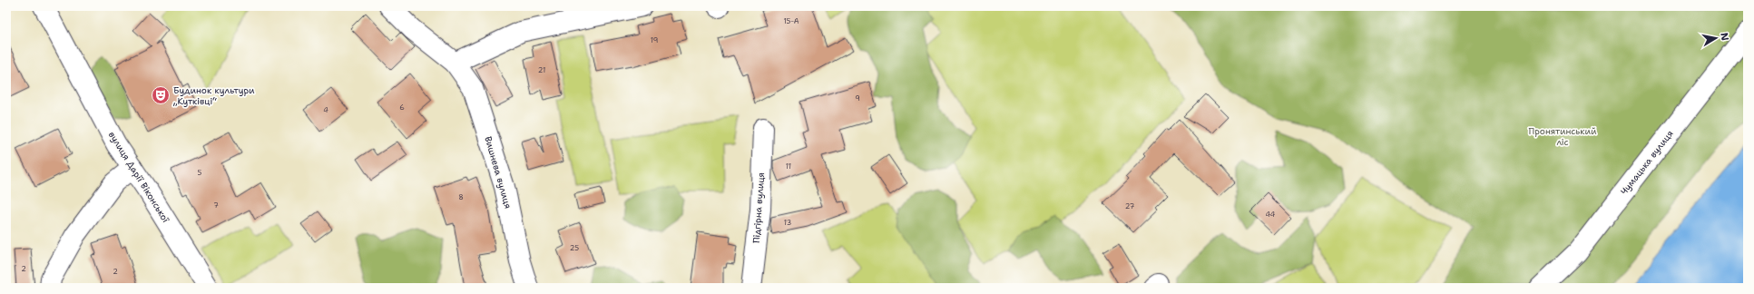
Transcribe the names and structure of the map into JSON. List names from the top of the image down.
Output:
{
  "streets": {
    "street": [
      "Чумацька вулиця",
      "Вишнева вулиця",
      "вулиця Дарії Віконської",
      "Підгірна вулиця"
    ]
  },
  "parks": ["Пронятинський ліс"],
  "places": {
    "theatre": ["Будинок культури „Кутківці“"]
  },
  "house_numbers": [
    "15-А",
    "19",
    "21",
    "9",
    "6",
    "4",
    "11",
    "5",
    "8",
    "7",
    "27",
    "44",
    "13",
    "25",
    "2",
    "2"
  ],
  "north": "right"
}
